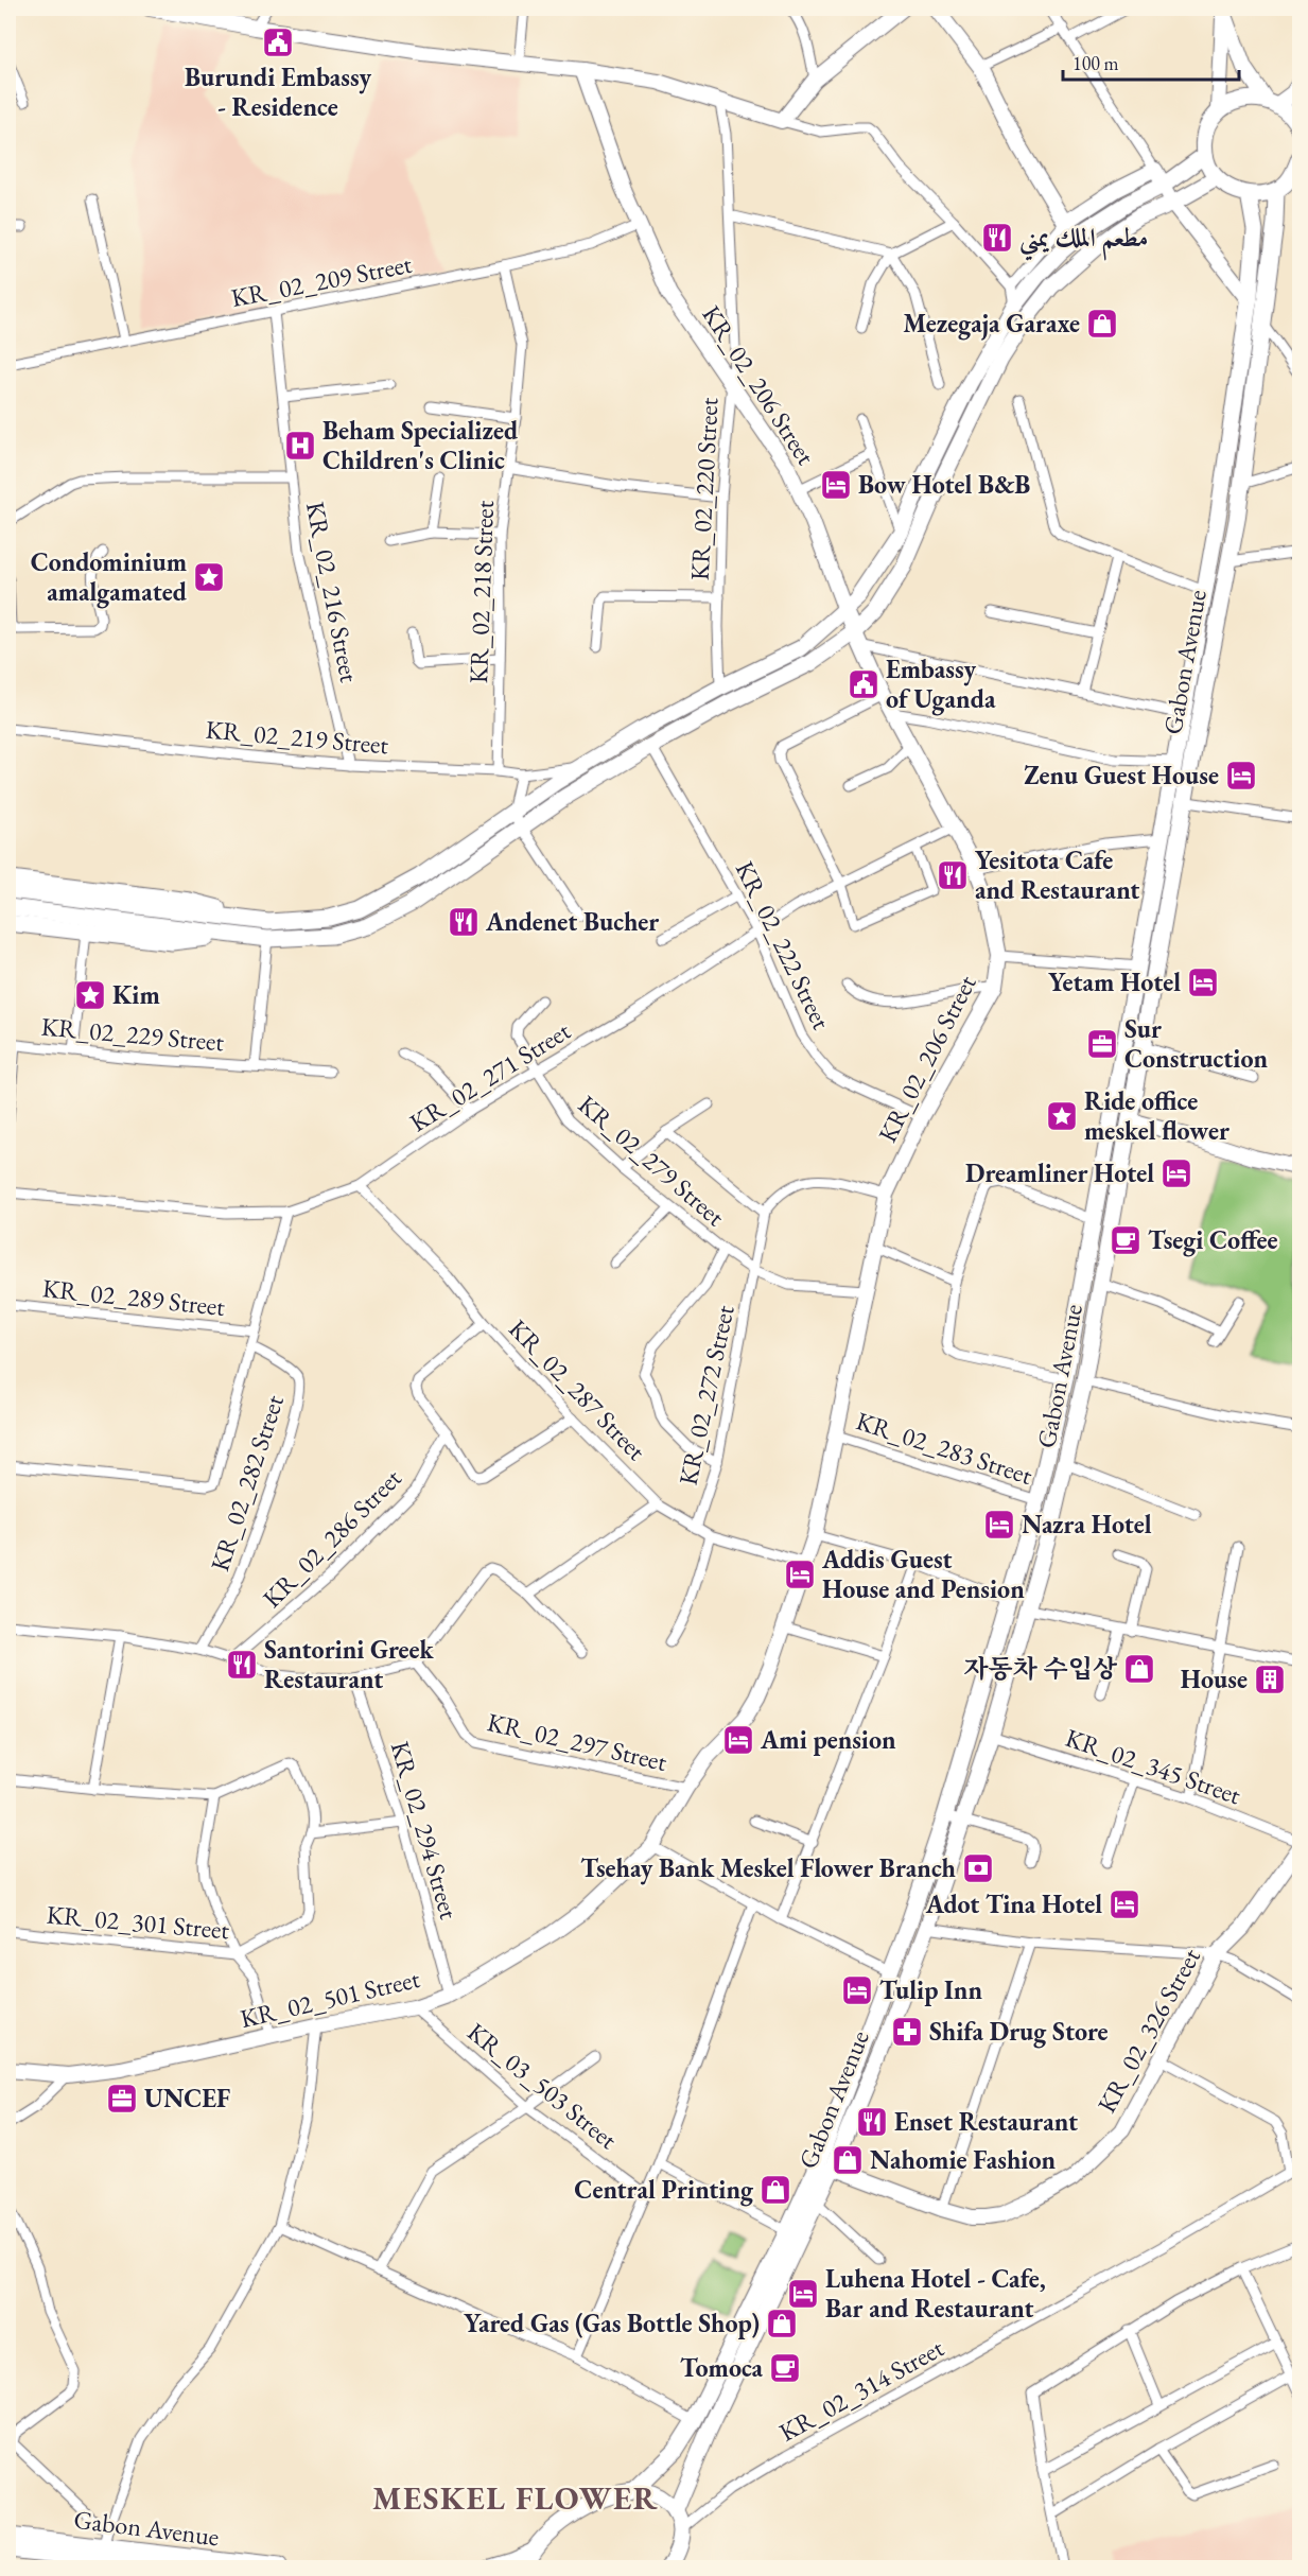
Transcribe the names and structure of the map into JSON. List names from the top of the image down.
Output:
{
  "streets": {
    "main road": ["Gabon Avenue"],
    "street": [
      "KR_02_209 Street",
      "KR_02_206 Street",
      "KR_02_220 Street",
      "KR_02_216 Street",
      "KR_02_218 Street",
      "KR_02_219 Street",
      "KR_02_222 Street",
      "KR_02_229 Street",
      "KR_02_271 Street",
      "KR_02_279 Street",
      "KR_02_289 Street",
      "KR_02_287 Street",
      "KR_02_272 Street",
      "KR_02_283 Street",
      "KR_02_282 Street",
      "KR_02_286 Street",
      "KR_02_297 Street",
      "KR_02_345 Street",
      "KR_02_294 Street",
      "KR_02_301 Street",
      "KR_02_501 Street",
      "KR_02_326 Street",
      "KR_03_503 Street",
      "KR_02_314 Street"
    ]
  },
  "crossings": [
    ["KR_02_209 Street", "KR_02_206 Street"],
    ["KR_02_209 Street", "KR_02_216 Street"],
    ["KR_02_209 Street", "KR_02_218 Street"],
    ["KR_02_206 Street", "KR_02_220 Street"],
    ["KR_02_206 Street", "KR_02_222 Street"],
    ["KR_02_206 Street", "KR_02_271 Street"],
    ["KR_02_206 Street", "KR_02_279 Street"],
    ["KR_02_206 Street", "KR_02_287 Street"],
    ["KR_02_206 Street", "KR_02_272 Street"],
    ["KR_02_206 Street", "KR_02_283 Street"],
    ["KR_02_206 Street", "KR_02_297 Street"],
    ["KR_02_206 Street", "KR_02_501 Street"],
    ["KR_02_216 Street", "KR_02_219 Street"],
    ["KR_02_218 Street", "KR_02_219 Street"],
    ["Gabon Avenue", "KR_02_283 Street"],
    ["Gabon Avenue", "KR_02_345 Street"],
    ["Gabon Avenue", "KR_02_326 Street"],
    ["KR_02_222 Street", "KR_02_271 Street"],
    ["KR_02_271 Street", "KR_02_279 Street"],
    ["KR_02_271 Street", "KR_02_287 Street"],
    ["KR_02_279 Street", "KR_02_272 Street"],
    ["KR_02_287 Street", "KR_02_272 Street"],
    ["KR_02_345 Street", "KR_02_326 Street"],
    ["KR_02_294 Street", "KR_02_501 Street"],
    ["KR_02_501 Street", "KR_03_503 Street"]
  ],
  "districts": ["MESKEL FLOWER"],
  "places": {
    "public building": ["Burundi Embassy - Residence", "Embassy of Uganda"],
    "restaurant": [
      "مطعم الملك يمني",
      "Yesitota Cafe and Restaurant",
      "Andenet Bucher",
      "Santorini Greek Restaurant",
      "Enset Restaurant"
    ],
    "shop": [
      "Mezegaja Garaxe",
      "자동차 수입상",
      "Nahomie Fashion",
      "Central Printing",
      "Yared Gas (Gas Bottle Shop)"
    ],
    "hospital": ["Beham Specialized Children's Clinic"],
    "hotel": [
      "Bow Hotel B&B",
      "Zenu Guest House",
      "Yetam Hotel",
      "Dreamliner Hotel",
      "Nazra Hotel",
      "Addis Guest House and Pension",
      "Ami pension",
      "Adot Tina Hotel",
      "Tulip Inn",
      "Luhena Hotel - Cafe, Bar and Restaurant"
    ],
    "place": ["Condominium amalgamated", "Kim", "Ride office meskel flower"],
    "office": ["Sur Construction", "UNCEF"],
    "cafe": ["Tsegi Coffee", "Tomoca"],
    "building": ["House"],
    "bank": ["Tsehay Bank Meskel Flower Branch"],
    "pharmacy": ["Shifa Drug Store"]
  },
  "scale_bar": "100 m"
}
